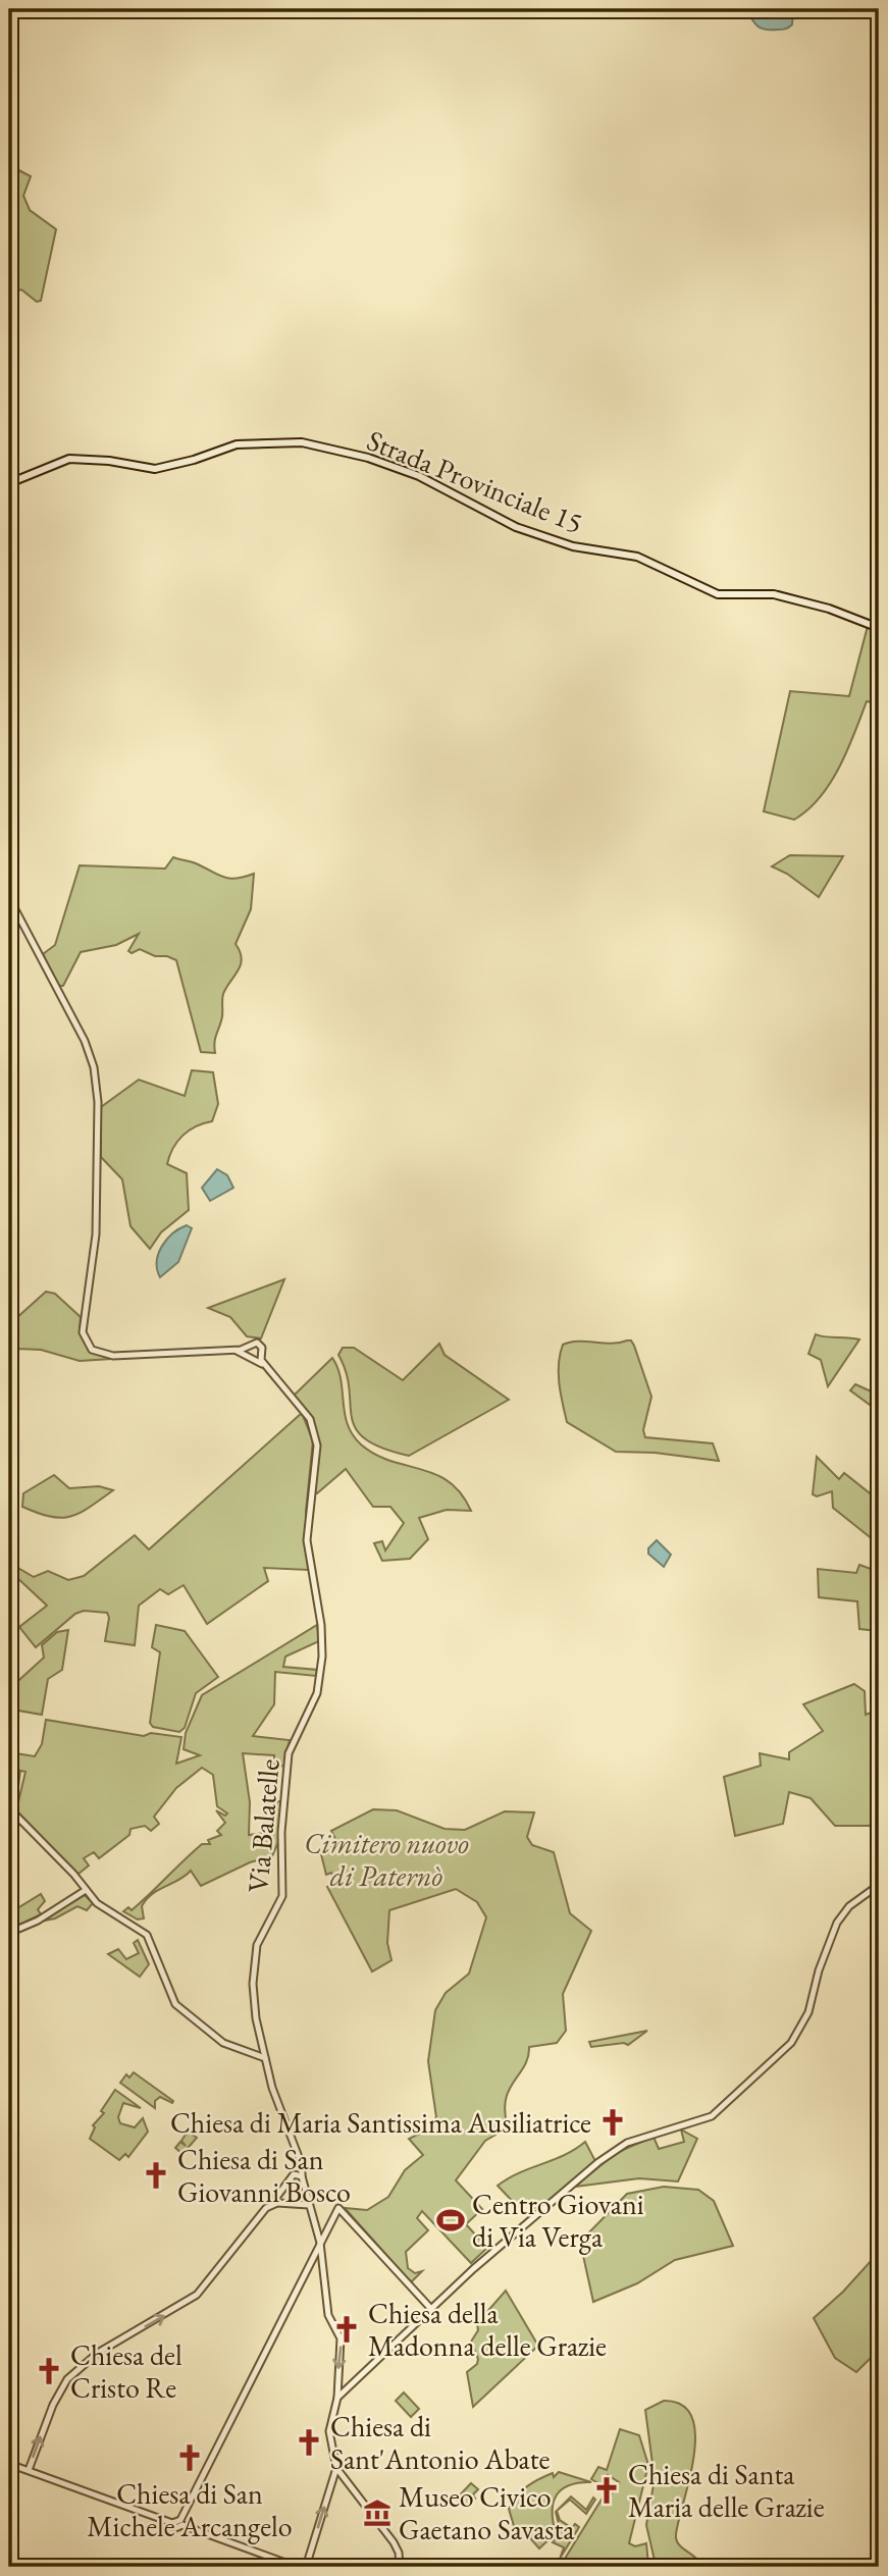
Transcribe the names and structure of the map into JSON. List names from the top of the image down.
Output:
{
  "streets": {
    "main road": ["Strada Provinciale 15"],
    "street": ["Via Balatelle"]
  },
  "parks": ["Cimitero nuovo di Paternò"],
  "places": {
    "church": [
      "Chiesa di Maria Santissima Ausiliatrice",
      "Chiesa di San Giovanni Bosco",
      "Chiesa della Madonna delle Grazie",
      "Chiesa del Cristo Re",
      "Chiesa di Sant'Antonio Abate",
      "Chiesa di San Michele Arcangelo",
      "Chiesa di Santa Maria delle Grazie"
    ],
    "sports": ["Centro Giovani di Via Verga"],
    "museum": ["Museo Civico Gaetano Savasta"]
  }
}
